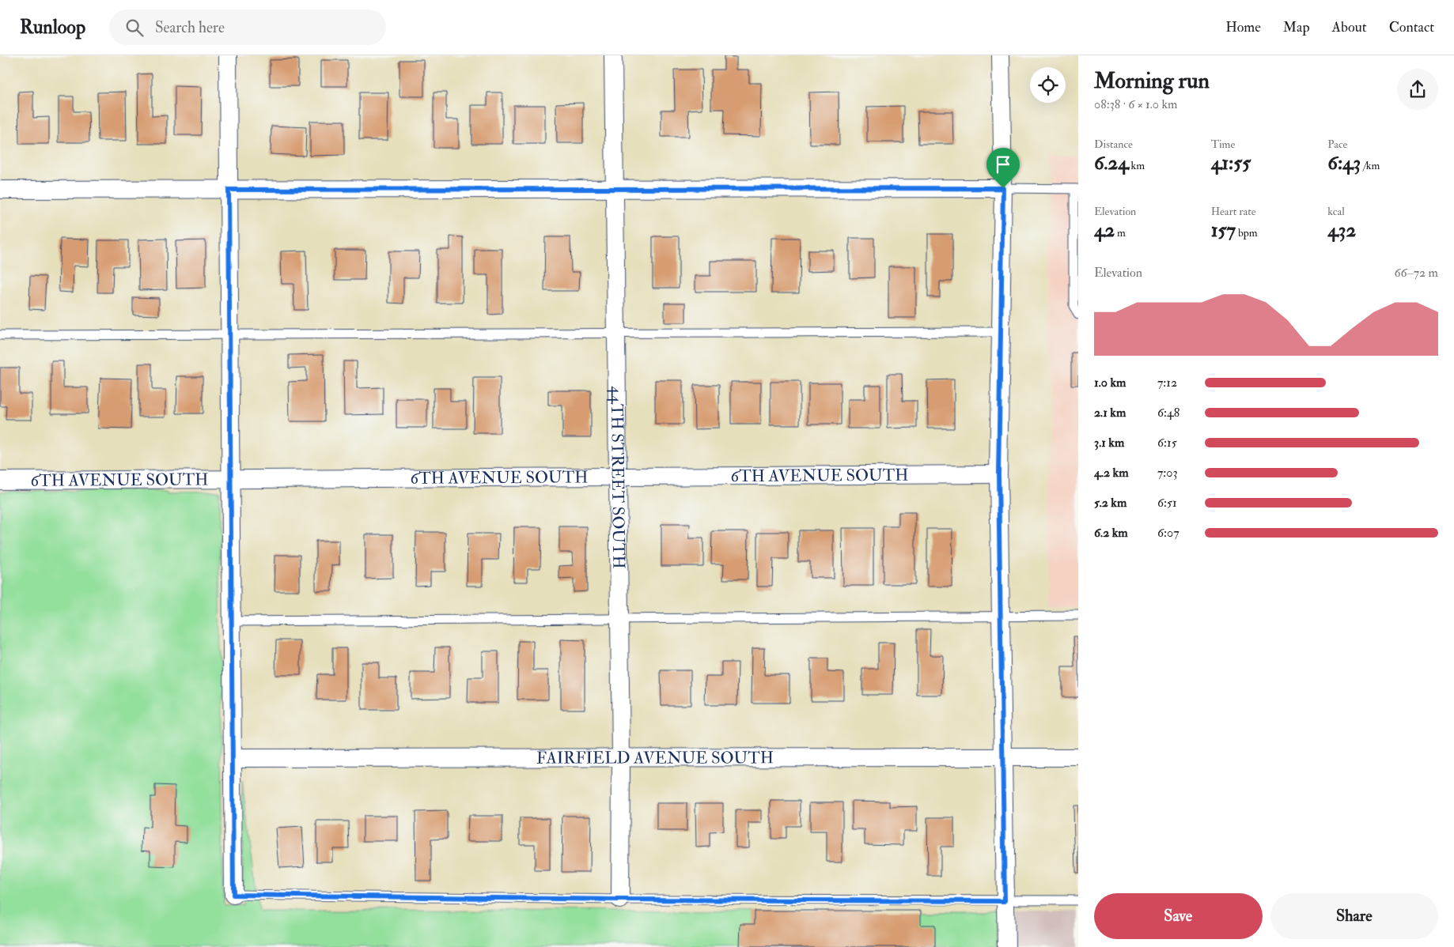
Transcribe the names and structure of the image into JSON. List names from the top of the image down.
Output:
{
  "streets": {
    "street": ["6TH AVENUE SOUTH", "44TH STREET SOUTH", "FAIRFIELD AVENUE SOUTH"]
  },
  "crossings": [
    ["6TH AVENUE SOUTH", "44TH STREET SOUTH"],
    ["44TH STREET SOUTH", "FAIRFIELD AVENUE SOUTH"]
  ],
  "page": {
    "header": "Runloop",
    "search": "Search here",
    "nav": [
      "Home",
      "Map",
      "About",
      "Contact"
    ],
    "heading": ["Morning run", "08:38 · 6 × 1.0 km"],
    "stats": [
      ["Distance", "6.24 km"],
      ["Time", "41:55"],
      ["Pace", "6:43 /km"],
      ["Elevation", "42 m"],
      ["Heart rate", "157 bpm"],
      ["kcal", "432"]
    ],
    "chart": ["Elevation", "66–72 m"],
    "list": [
      {
        "name": "1.0 km",
        "note": "7:12"
      },
      {
        "name": "2.1 km",
        "note": "6:48"
      },
      {
        "name": "3.1 km",
        "note": "6:15"
      },
      {
        "name": "4.2 km",
        "note": "7:03"
      },
      {
        "name": "5.2 km",
        "note": "6:51"
      },
      {
        "name": "6.2 km",
        "note": "6:07"
      }
    ],
    "buttons": ["Save", "Share"]
  }
}
